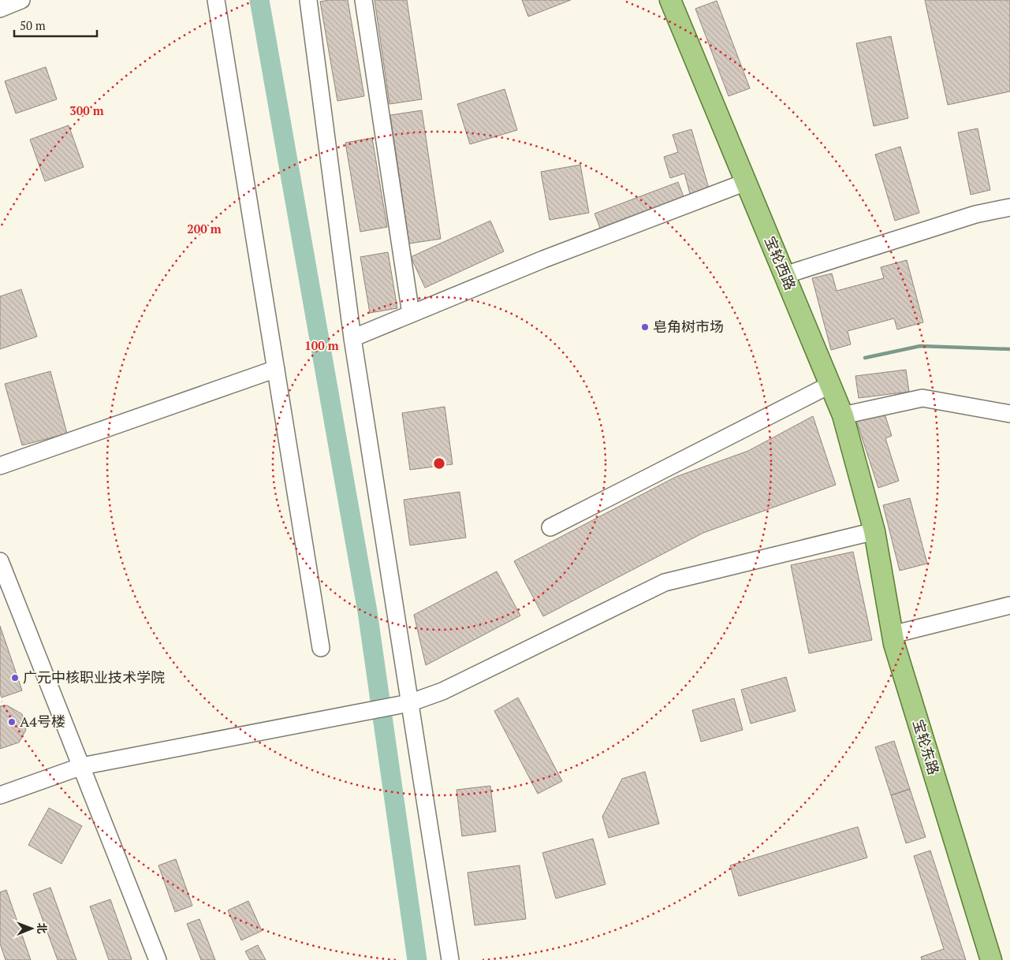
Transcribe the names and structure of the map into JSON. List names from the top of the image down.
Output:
{
  "streets": {
    "main road": ["宝轮西路", "宝轮东路"]
  },
  "crossings": [
    ["宝轮西路", "宝轮东路"]
  ],
  "places": ["皂角树市场", "广元中核职业技术学院", "A4号楼"],
  "scale_bar": "50 m",
  "north": "right",
  "rings": ["300 m", "200 m", "100 m"]
}
